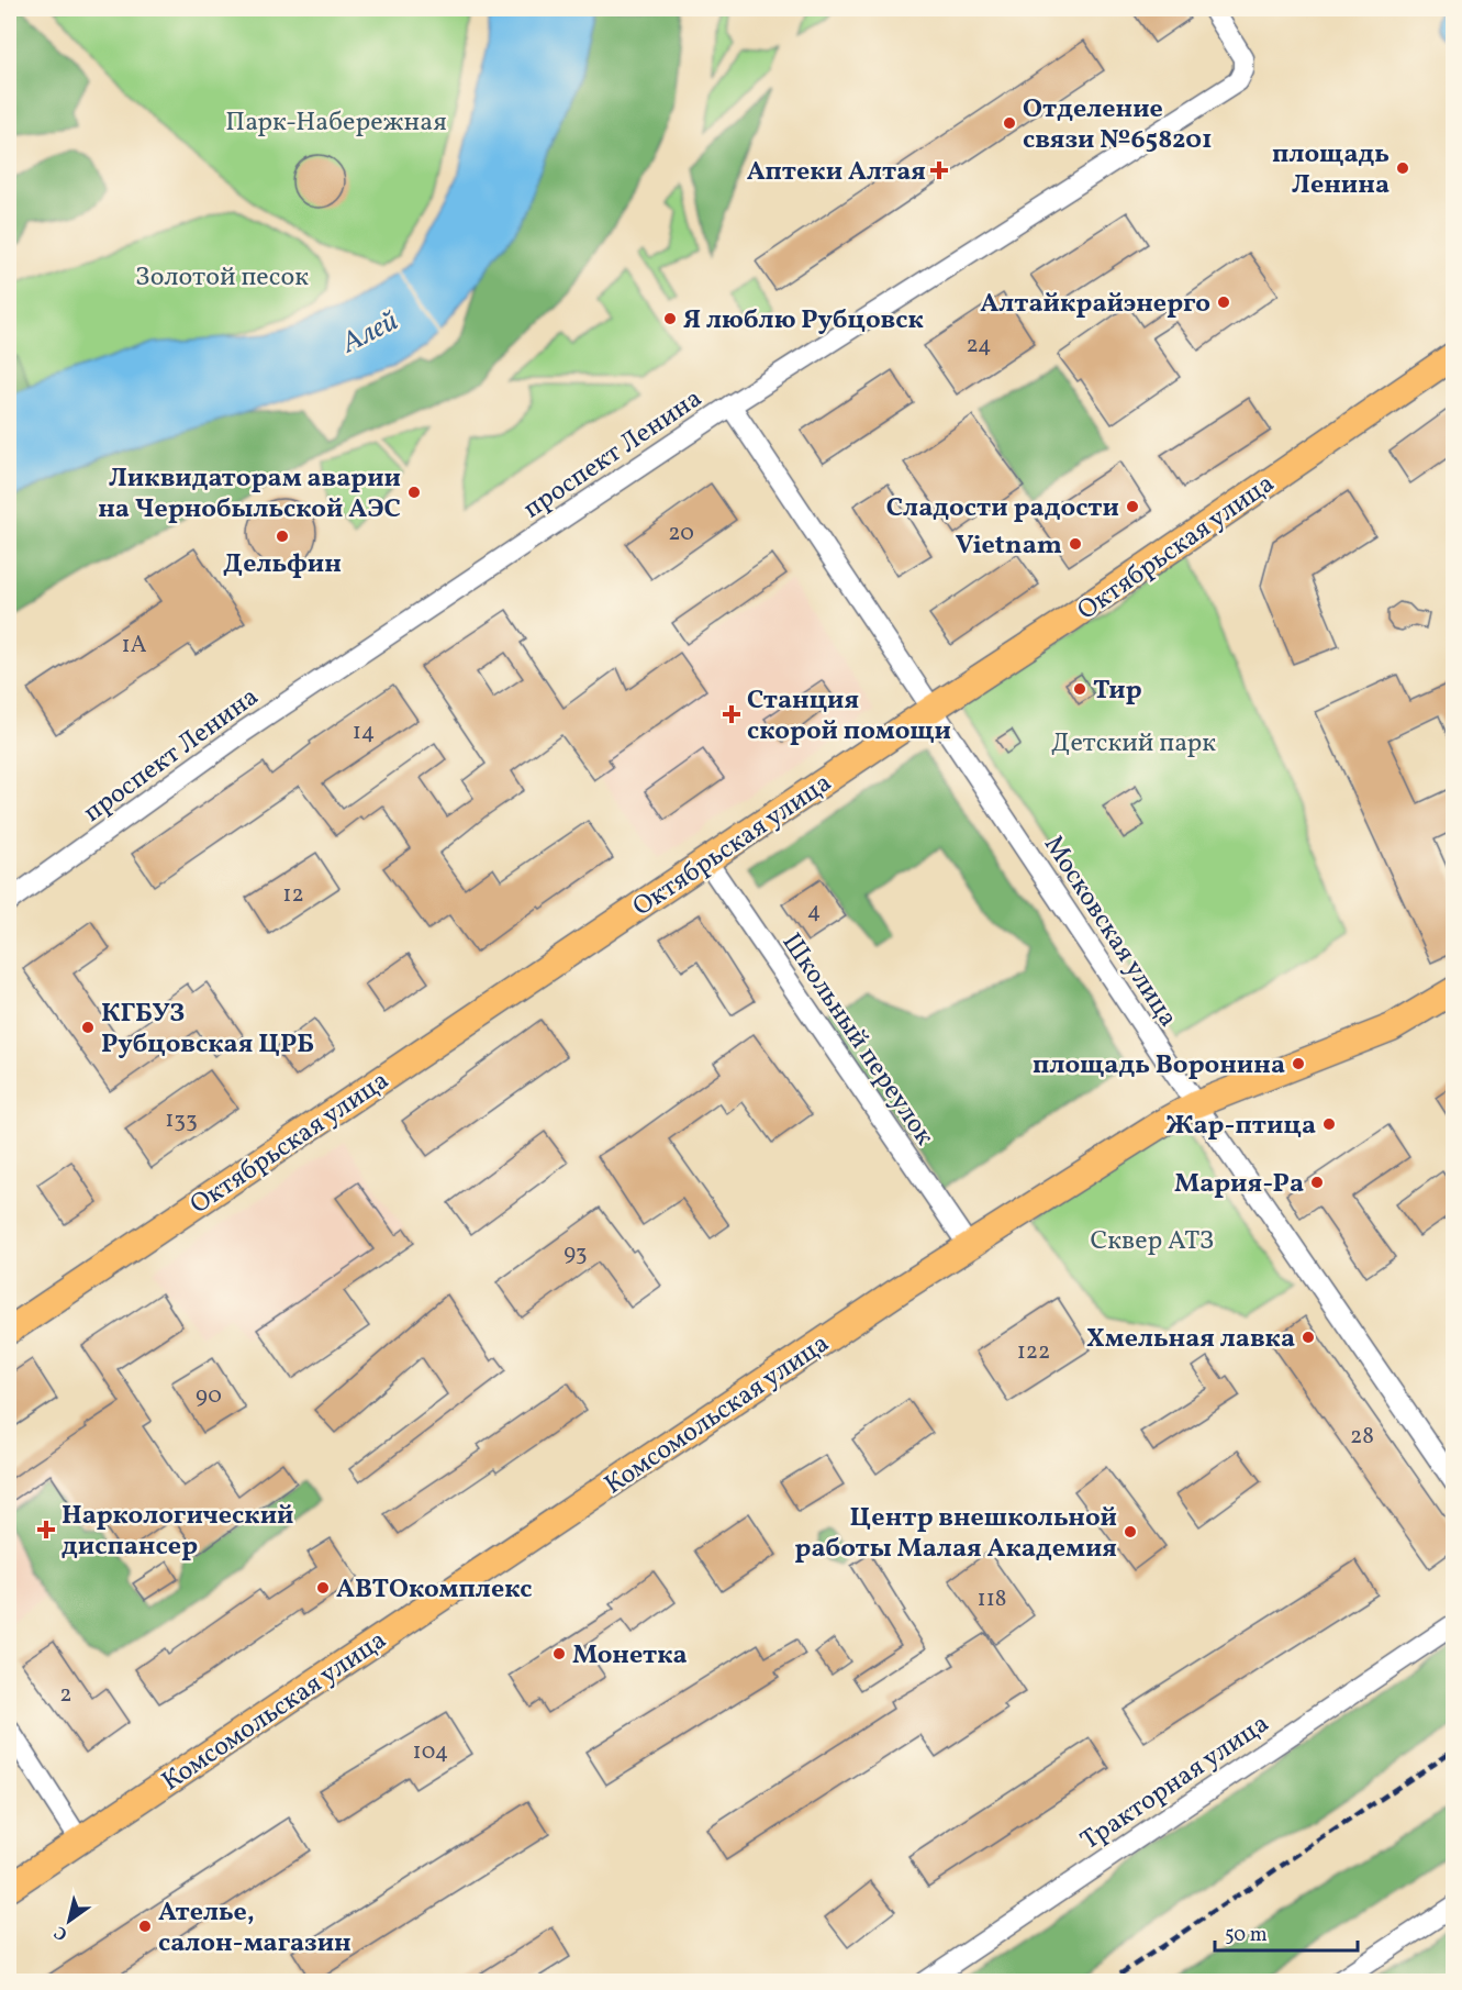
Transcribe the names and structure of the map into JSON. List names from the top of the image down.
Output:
{
  "streets": {
    "main road": ["Октябрьская улица", "Комсомольская улица"],
    "street": [
      "проспект Ленина",
      "Московская улица",
      "Школьный переулок",
      "Тракторная улица"
    ]
  },
  "crossings": [
    ["проспект Ленина", "Московская улица"],
    ["Октябрьская улица", "Московская улица"],
    ["Октябрьская улица", "Школьный переулок"],
    ["Московская улица", "Комсомольская улица"],
    ["Школьный переулок", "Комсомольская улица"]
  ],
  "water": ["Алей"],
  "parks": [
    "Парк-Набережная",
    "Золотой песок",
    "Детский парк",
    "Сквер АТЗ"
  ],
  "places": {
    "other": [
      "Отделение связи №658201",
      "площадь Ленина",
      "Алтайкрайэнерго",
      "Я люблю Рубцовск",
      "Ликвидаторам аварии на Чернобыльской АЭС",
      "Сладости радости",
      "Дельфин",
      "Vietnam",
      "Тир",
      "КГБУЗ Рубцовская ЦРБ",
      "площадь Воронина",
      "Жар-птица",
      "Мария-Ра",
      "Хмельная лавка",
      "Центр внешкольной работы Малая Академия",
      "АВТОкомплекс",
      "Монетка",
      "Ателье, салон-магазин"
    ],
    "health": ["Аптеки Алтая", "Станция скорой помощи", "Наркологический диспансер"]
  },
  "house_numbers": [
    "24",
    "20",
    "1А",
    "14",
    "12",
    "4",
    "133",
    "93",
    "122",
    "90",
    "28",
    "118",
    "2",
    "104"
  ],
  "scale_bar": "50 m",
  "north": "bottom left"
}
